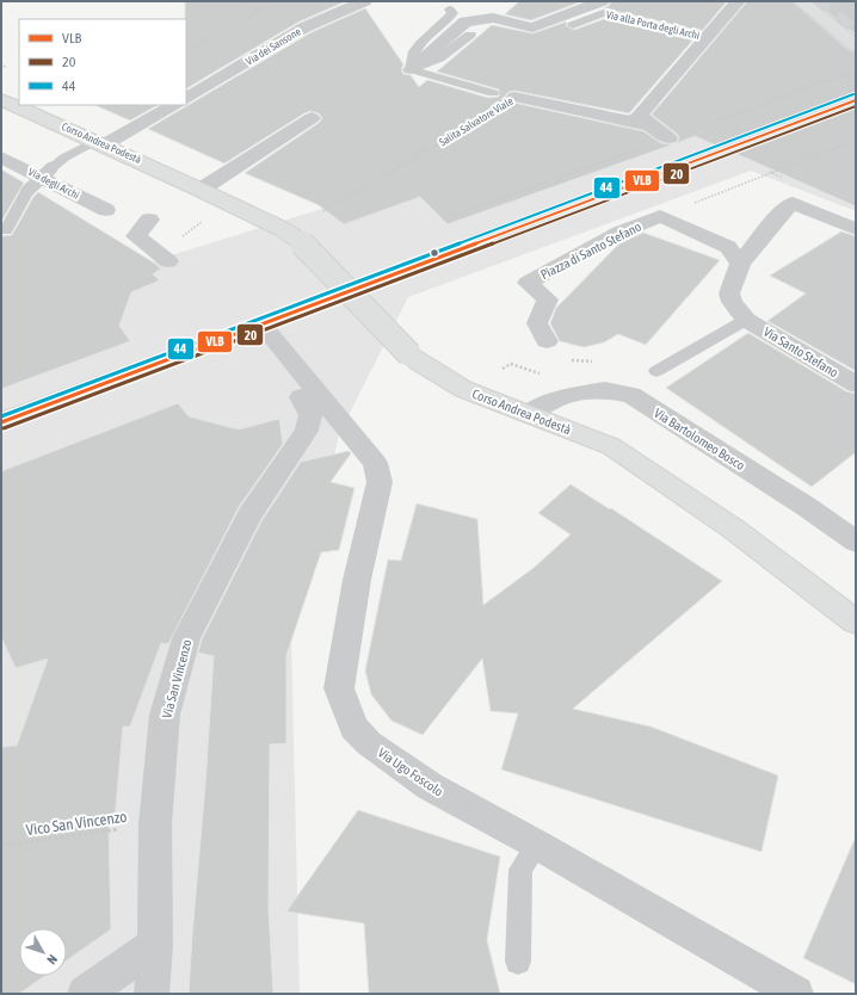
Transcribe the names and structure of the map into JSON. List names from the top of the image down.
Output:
{
  "streets": {
    "street": [
      "Via alla Porta degli Archi",
      "Via dei Sansone",
      "Salita Salvatore Viale",
      "Corso Andrea Podestà",
      "Via degli Archi",
      "Piazza di Santo Stefano",
      "Via Santo Stefano",
      "Via Bartolomeo Bosco",
      "Via San Vincenzo",
      "Via Ugo Foscolo"
    ],
    "path": ["Vico San Vincenzo"]
  },
  "crossings": [
    ["Via alla Porta degli Archi", "Salita Salvatore Viale"],
    ["Corso Andrea Podestà", "Via Bartolomeo Bosco"],
    ["Via San Vincenzo", "Via Ugo Foscolo"],
    ["Via San Vincenzo", "Vico San Vincenzo"]
  ],
  "lines": ["transit line 44", "transit line VLB", "transit line 20"],
  "legend": ["VLB", "20", "44"],
  "north": "bottom right"
}
